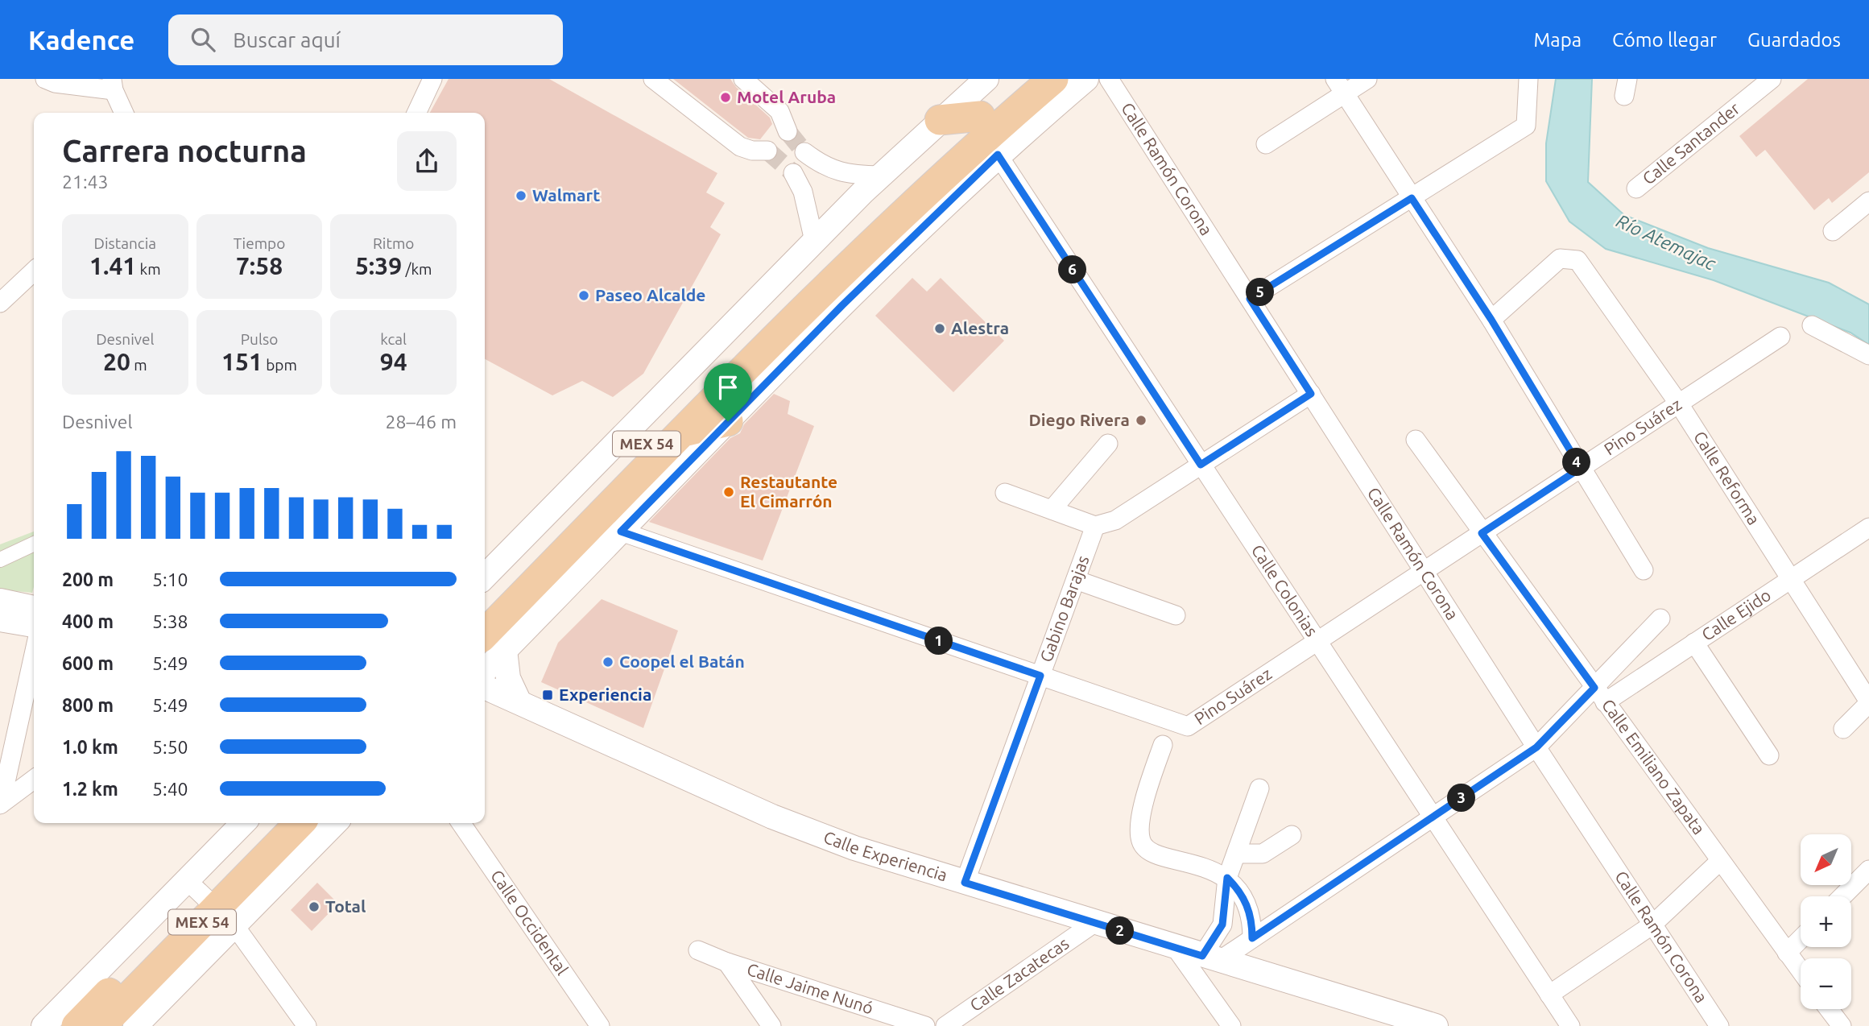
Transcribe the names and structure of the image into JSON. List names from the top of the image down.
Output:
{
  "streets": {
    "main road": ["MEX 54"],
    "street": [
      "Calle Santander",
      "Calle Ramón Corona",
      "Pino Suárez",
      "Calle Reforma",
      "Calle Colonias",
      "Gabino Barajas",
      "Calle Ejido",
      "Calle Emiliano Zapata",
      "Calle Experiencia",
      "Calle Occidental",
      "Calle Zacatecas",
      "Calle Jaime Nunó"
    ]
  },
  "crossings": [
    ["Calle Ramón Corona", "Pino Suárez"],
    ["Pino Suárez", "Calle Reforma"],
    ["Pino Suárez", "Calle Colonias"],
    ["Pino Suárez", "Gabino Barajas"],
    ["Pino Suárez", "Calle Emiliano Zapata"],
    ["Calle Reforma", "Calle Ejido"],
    ["Gabino Barajas", "Calle Experiencia"],
    ["Calle Ejido", "Calle Emiliano Zapata"],
    ["Calle Experiencia", "Calle Zacatecas"]
  ],
  "water": ["Río Atemajac"],
  "places": {
    "other": [
      "Motel Aruba",
      "Walmart",
      "Paseo Alcalde",
      "Alestra",
      "Diego Rivera",
      "Restautante El Cimarrón",
      "Coopel el Batán",
      "Total"
    ],
    "transit": ["Experiencia"]
  },
  "north": "bottom left",
  "page": {
    "header": "Kadence",
    "search": "Buscar aquí",
    "nav": ["Mapa", "Cómo llegar", "Guardados"],
    "heading": ["Carrera nocturna", "21:43"],
    "stats": [
      ["Distancia", "1.41 km"],
      ["Tiempo", "7:58"],
      ["Ritmo", "5:39 /km"],
      ["Desnivel", "20 m"],
      ["Pulso", "151 bpm"],
      ["kcal", "94"]
    ],
    "pins": [
      "6",
      "5",
      "4",
      "1",
      "3",
      "2"
    ],
    "chart": ["Desnivel", "28–46 m"],
    "list": [
      {
        "name": "200 m",
        "note": "5:10"
      },
      {
        "name": "400 m",
        "note": "5:38"
      },
      {
        "name": "600 m",
        "note": "5:49"
      },
      {
        "name": "800 m",
        "note": "5:49"
      },
      {
        "name": "1.0 km",
        "note": "5:50"
      },
      {
        "name": "1.2 km",
        "note": "5:40"
      }
    ],
    "map_buttons": ["+", "−"]
  }
}
